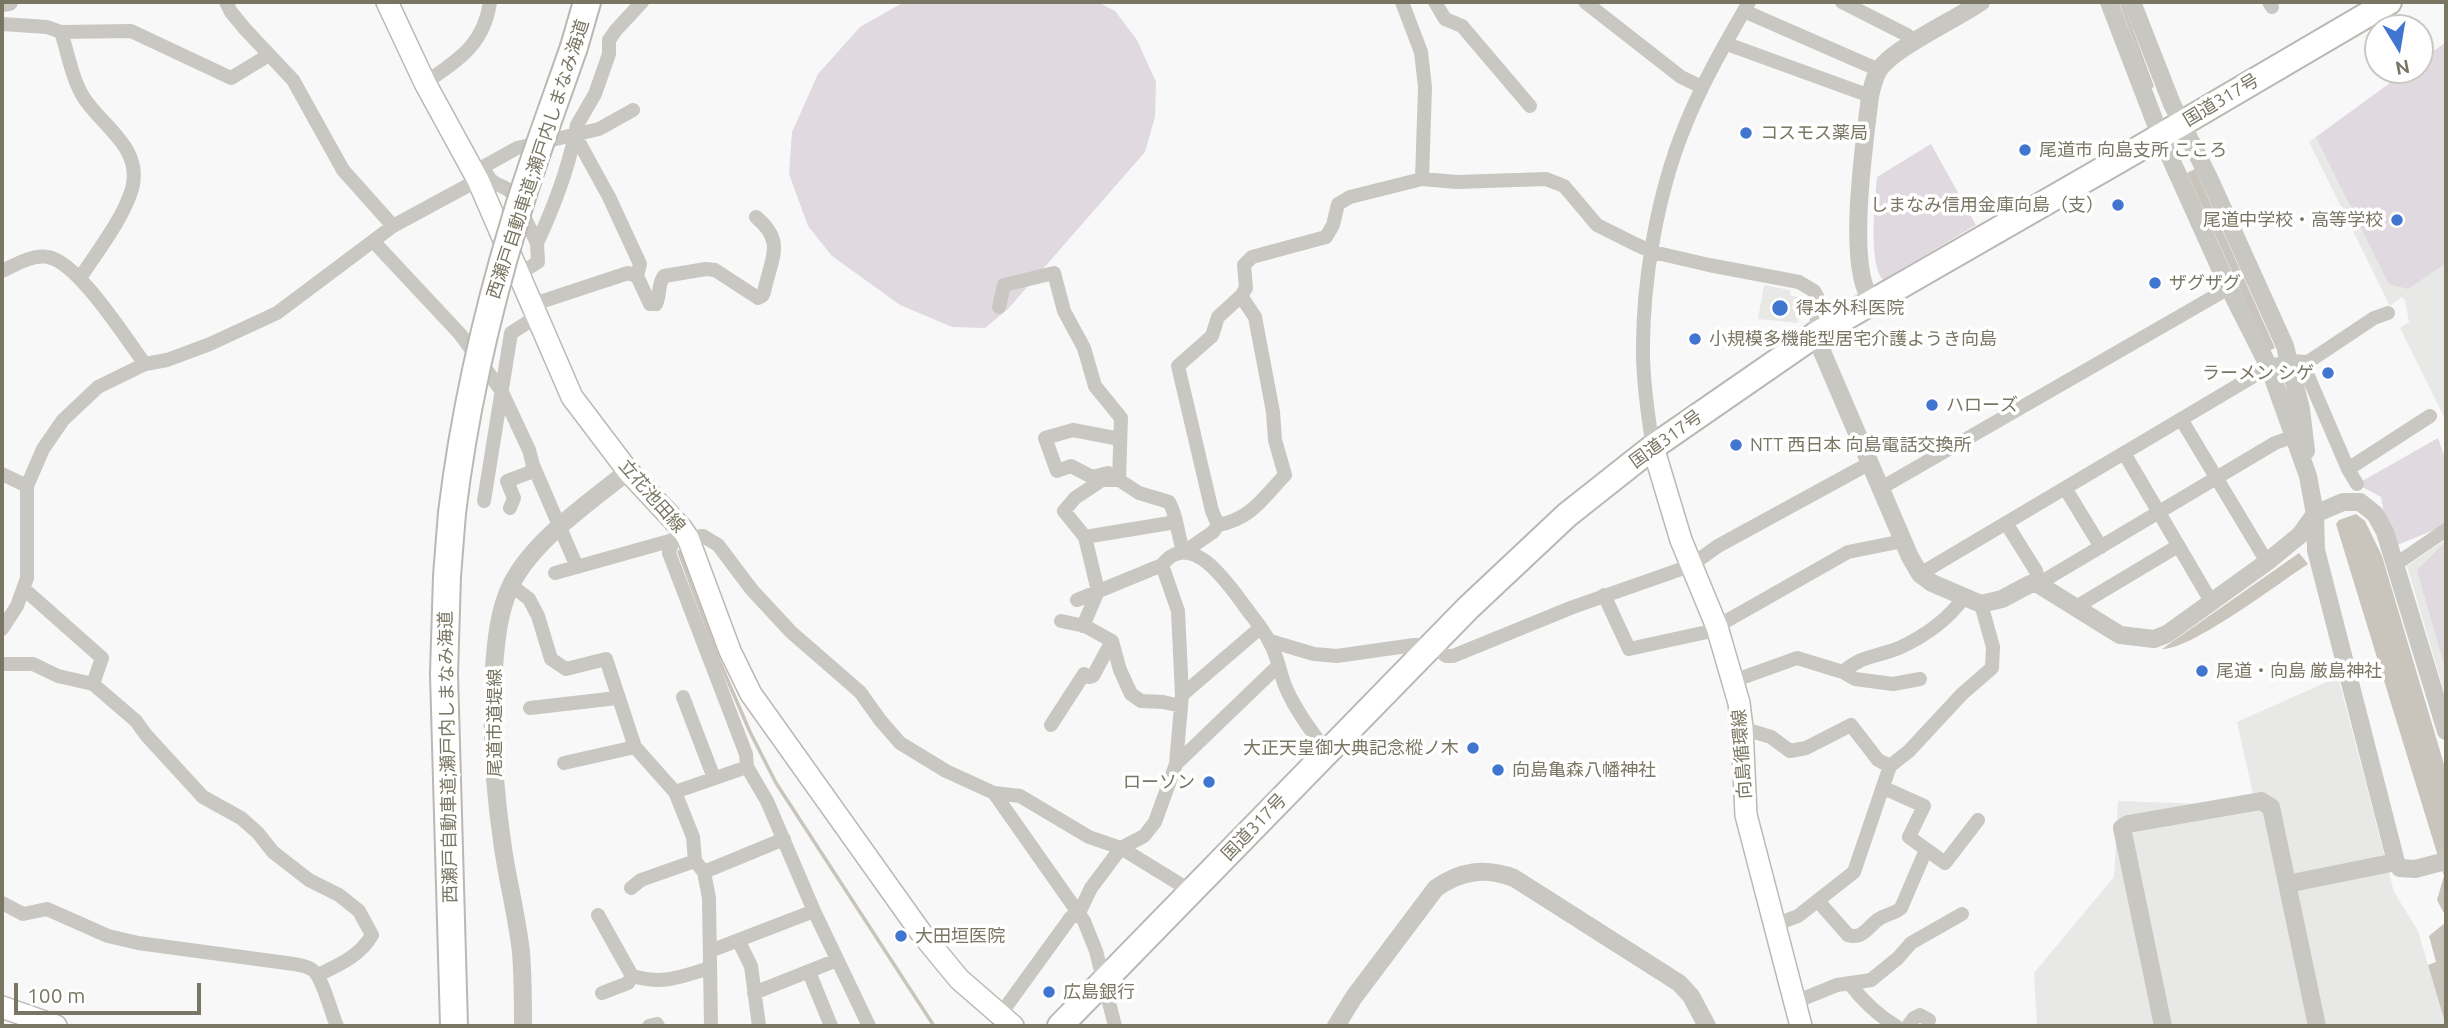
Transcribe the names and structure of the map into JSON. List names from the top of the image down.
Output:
{
  "streets": {
    "highway": ["国道317号", "西瀬戸自動車道;瀬戸内しまなみ海道"],
    "main road": ["立花池田線", "向島循環線"],
    "street": ["尾道市道堤線"]
  },
  "crossings": [
    ["国道317号", "向島循環線"],
    ["立花池田線", "尾道市道堤線"]
  ],
  "places": [
    "コスモス薬局",
    "尾道市 向島支所 こころ",
    "しまなみ信用金庫向島（支）",
    "尾道中学校・高等学校",
    "ザグザグ",
    "得本外科医院",
    "小規模多機能型居宅介護ようき向島",
    "ラーメン シゲ",
    "ハローズ",
    "NTT 西日本 向島電話交換所",
    "尾道・向島 厳島神社",
    "大正天皇御大典記念樅ノ木",
    "向島亀森八幡神社",
    "ローソン",
    "大田垣医院",
    "広島銀行"
  ],
  "scale_bar": "100 m",
  "north": "bottom"
}
